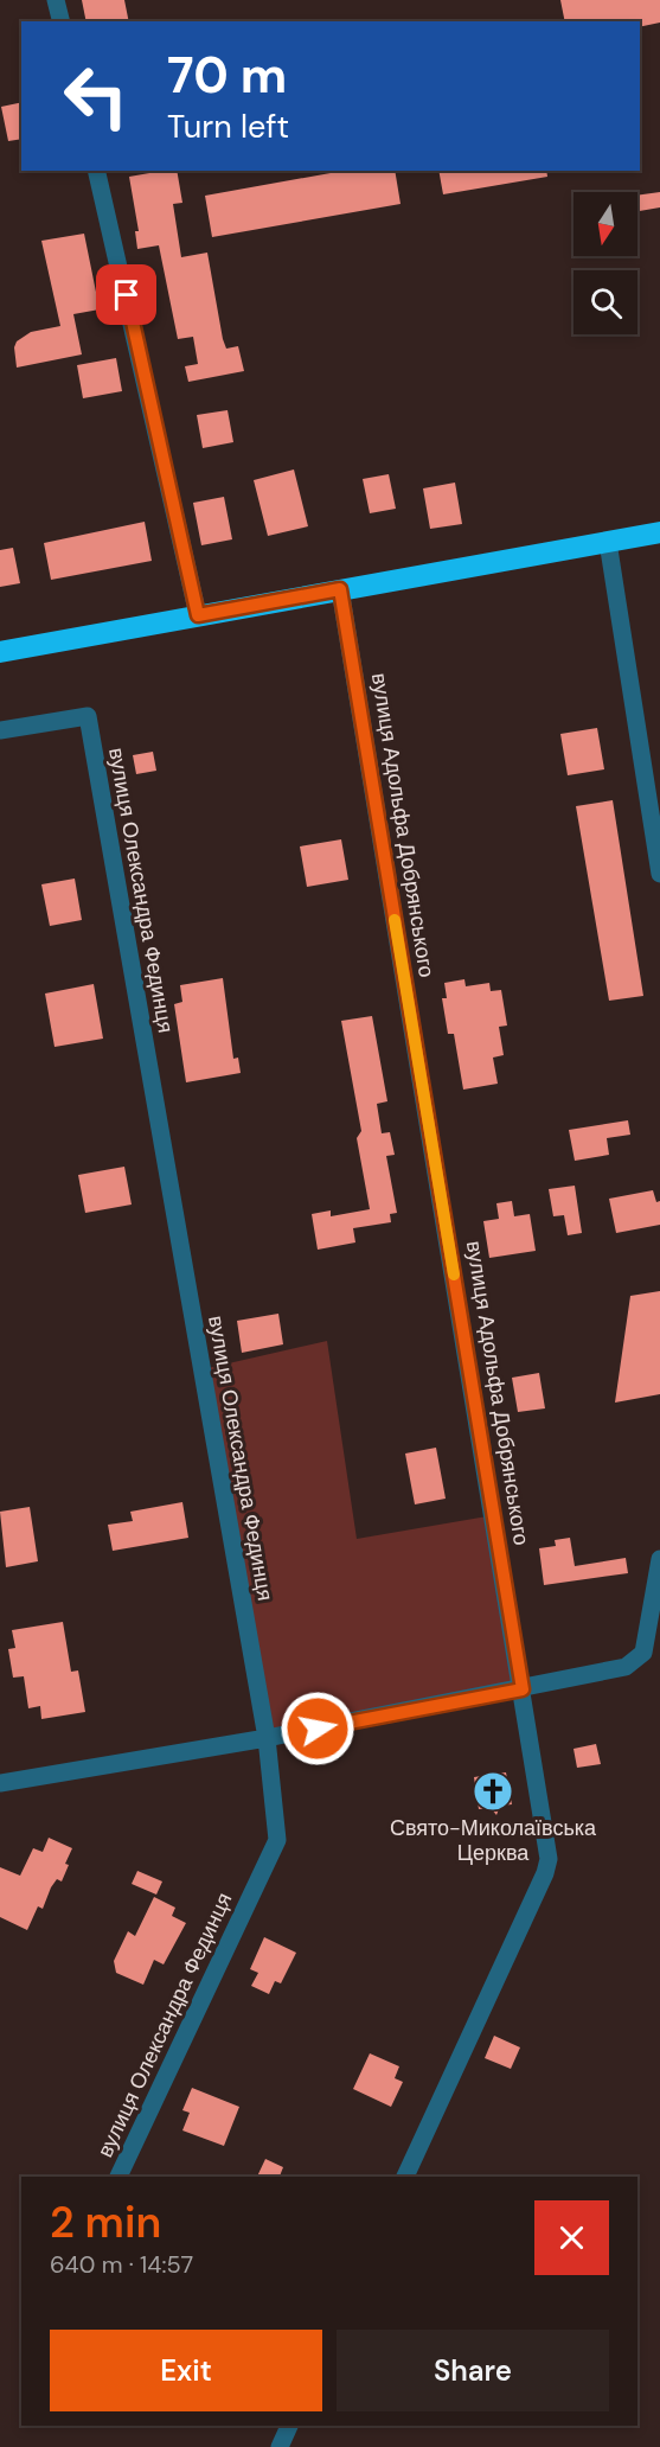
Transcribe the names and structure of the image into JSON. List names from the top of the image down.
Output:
{
  "streets": {
    "street": ["вулиця Адольфа Добрянського", "вулиця Олександра Фединця"]
  },
  "places": {
    "church": ["Свято-Миколаївська Церква"]
  },
  "north": "bottom",
  "page": {
    "turn": ["70 m", "Turn left"],
    "heading": ["2 min", "640 m · 14:57"],
    "buttons": ["Exit", "Share"]
  }
}
